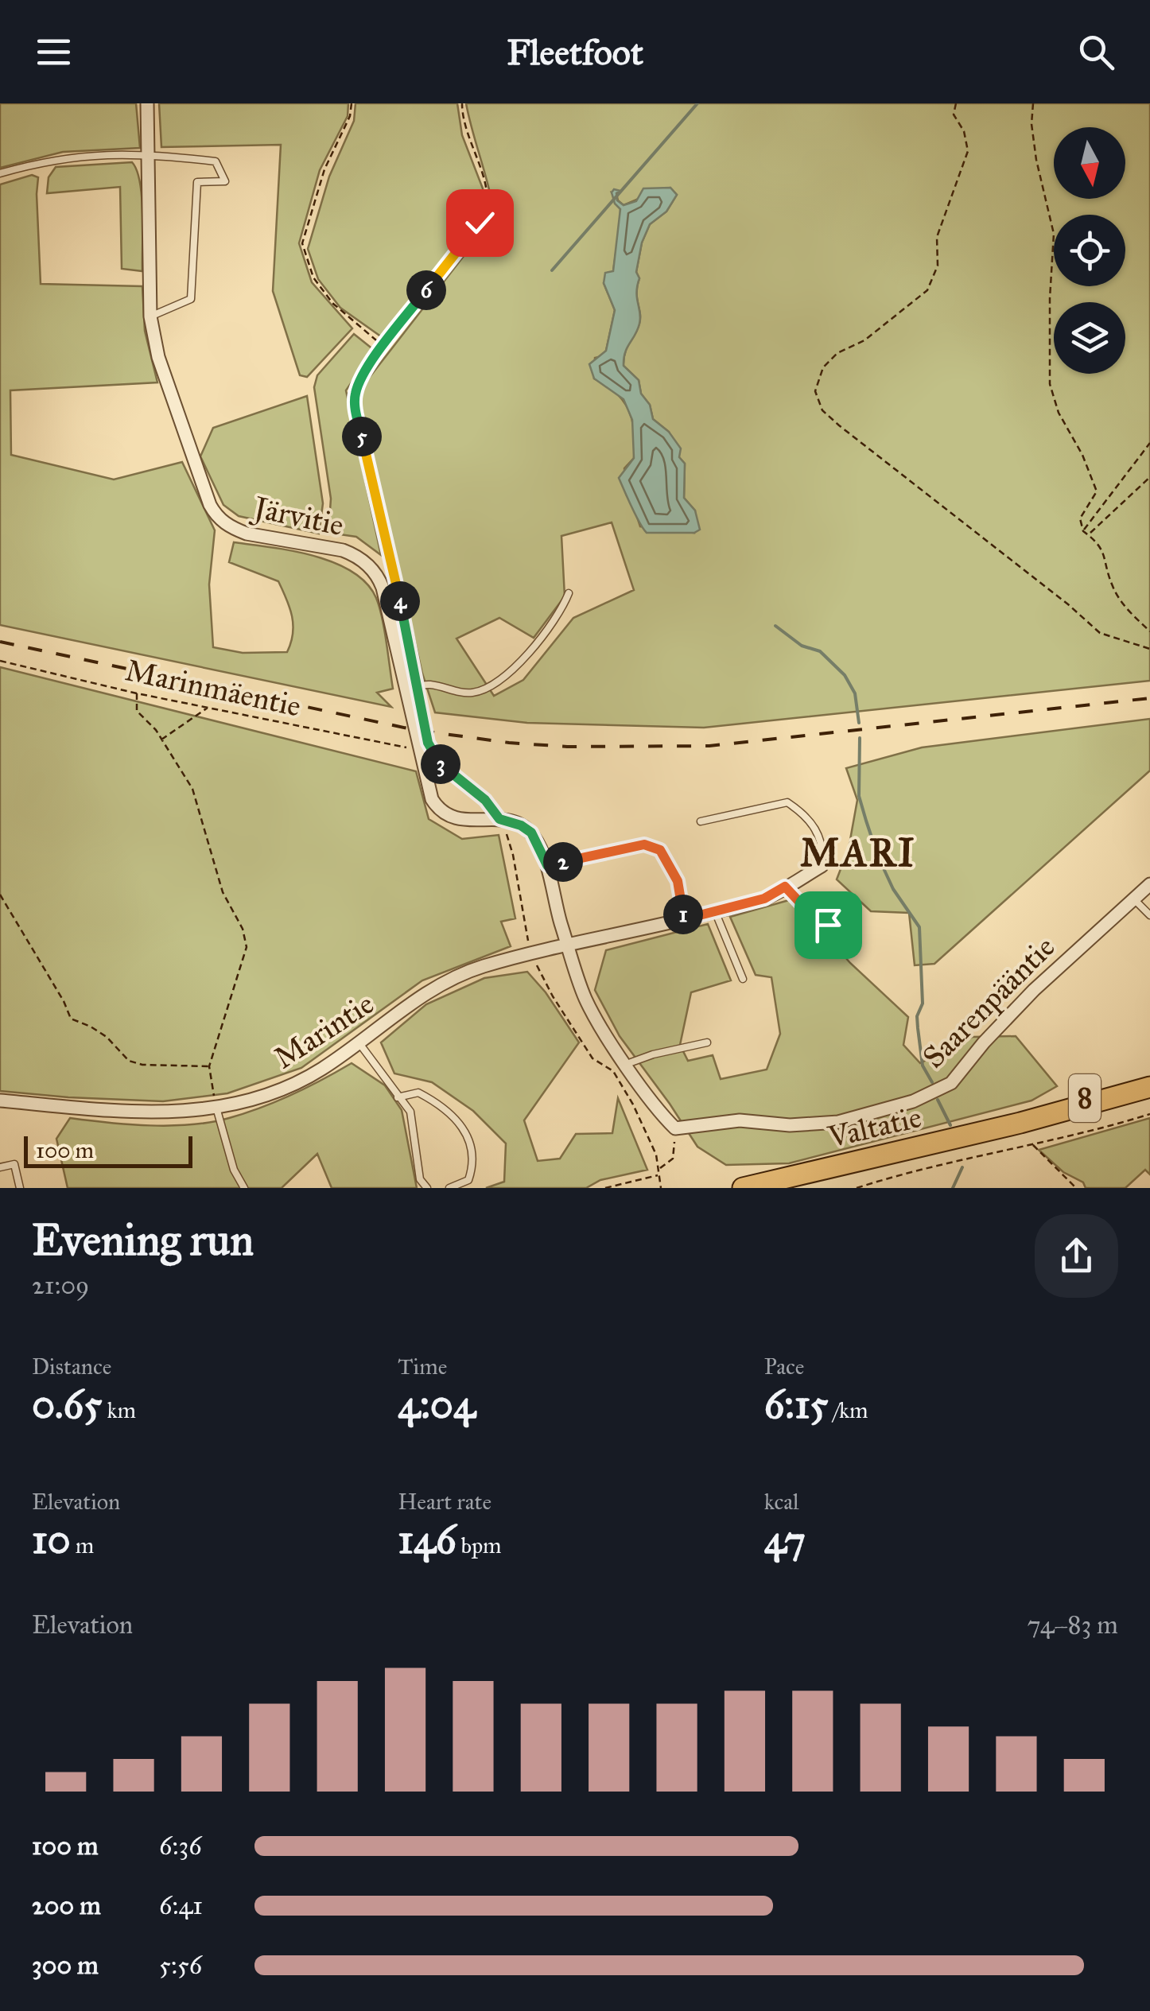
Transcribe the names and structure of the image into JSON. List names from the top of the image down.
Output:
{
  "streets": {
    "highway": ["8", "Valtatie"],
    "street": ["Järvitie", "Saarenpääntie", "Marintie"],
    "path": ["Marinmäentie"]
  },
  "crossings": [
    ["Järvitie", "Marinmäentie"],
    ["Järvitie", "Marintie"]
  ],
  "districts": ["MARI"],
  "scale_bar": "100 m",
  "north": "bottom",
  "page": {
    "header": "Fleetfoot",
    "pins": [
      "6",
      "5",
      "4",
      "3",
      "2",
      "1"
    ],
    "scale": "100 m",
    "heading": ["Evening run", "21:09"],
    "stats": [
      ["Distance", "0.65 km"],
      ["Time", "4:04"],
      ["Pace", "6:15 /km"],
      ["Elevation", "10 m"],
      ["Heart rate", "146 bpm"],
      ["kcal", "47"]
    ],
    "chart": ["Elevation", "74–83 m"],
    "list": [
      {
        "name": "100 m",
        "note": "6:36"
      },
      {
        "name": "200 m",
        "note": "6:41"
      },
      {
        "name": "300 m",
        "note": "5:56"
      }
    ]
  }
}
